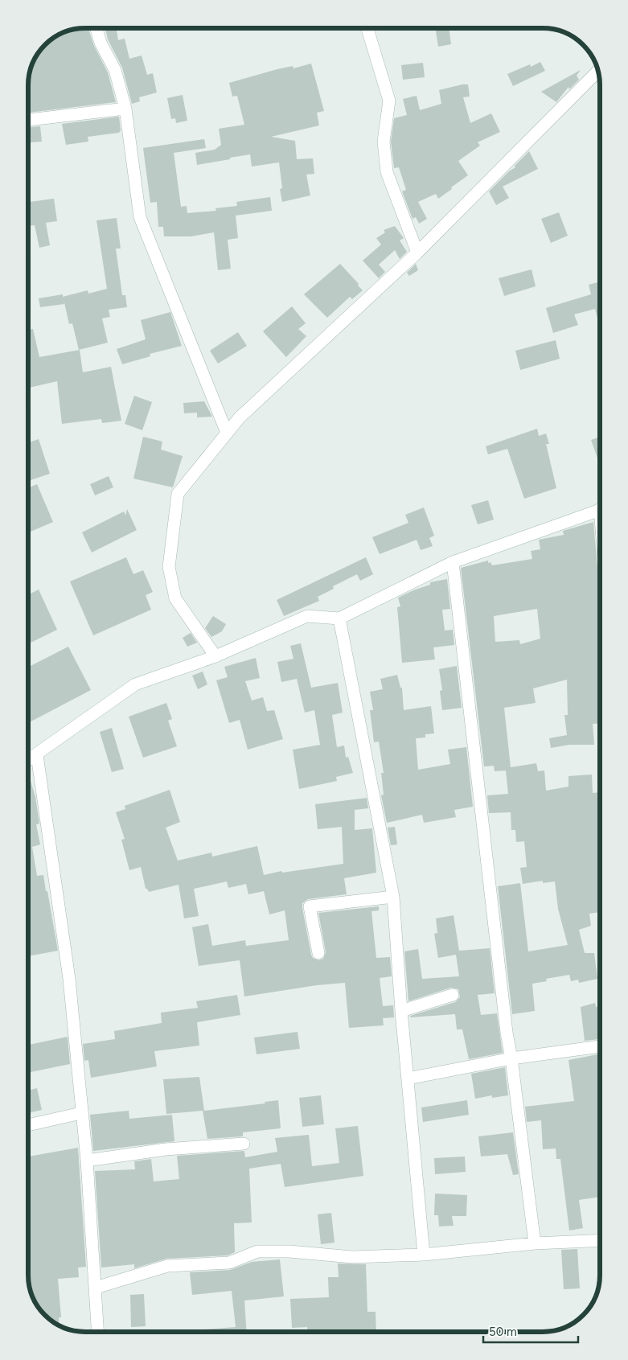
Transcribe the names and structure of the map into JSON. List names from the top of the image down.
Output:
{
  "scale_bar": "50 m"
}
